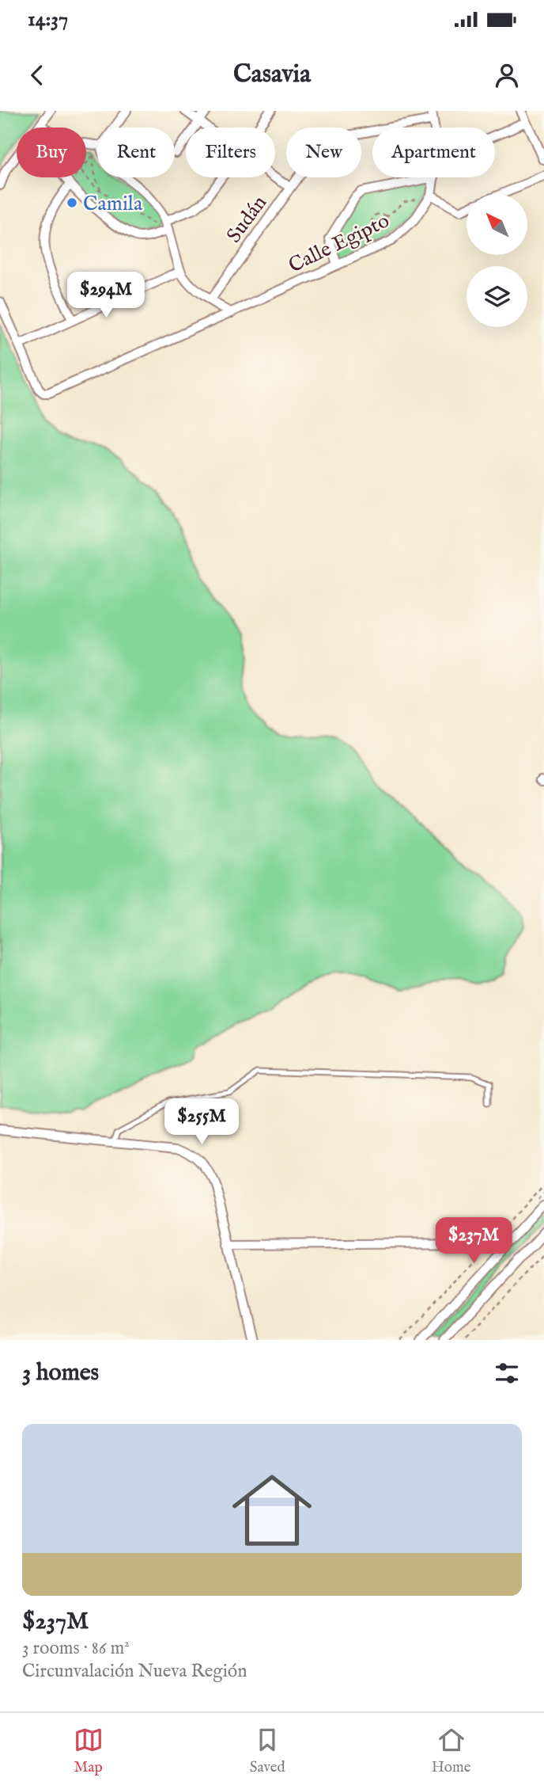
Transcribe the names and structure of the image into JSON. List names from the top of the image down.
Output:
{
  "streets": {
    "street": ["Sudán", "Calle Egipto"]
  },
  "places": ["Camila"],
  "north": "top left",
  "page": {
    "status": "14:37",
    "header": "Casavia",
    "chip": [
      "Buy",
      "Rent",
      "Filters",
      "New",
      "Apartment"
    ],
    "price": ["$294M", "$255M", "$237M"],
    "heading": "3 homes",
    "list": [
      {
        "name": "$237M",
        "note": "3 rooms · 86 m² · Circunvalación Nueva Región"
      }
    ],
    "tabs": ["Map", "Saved", "Home"]
  }
}
